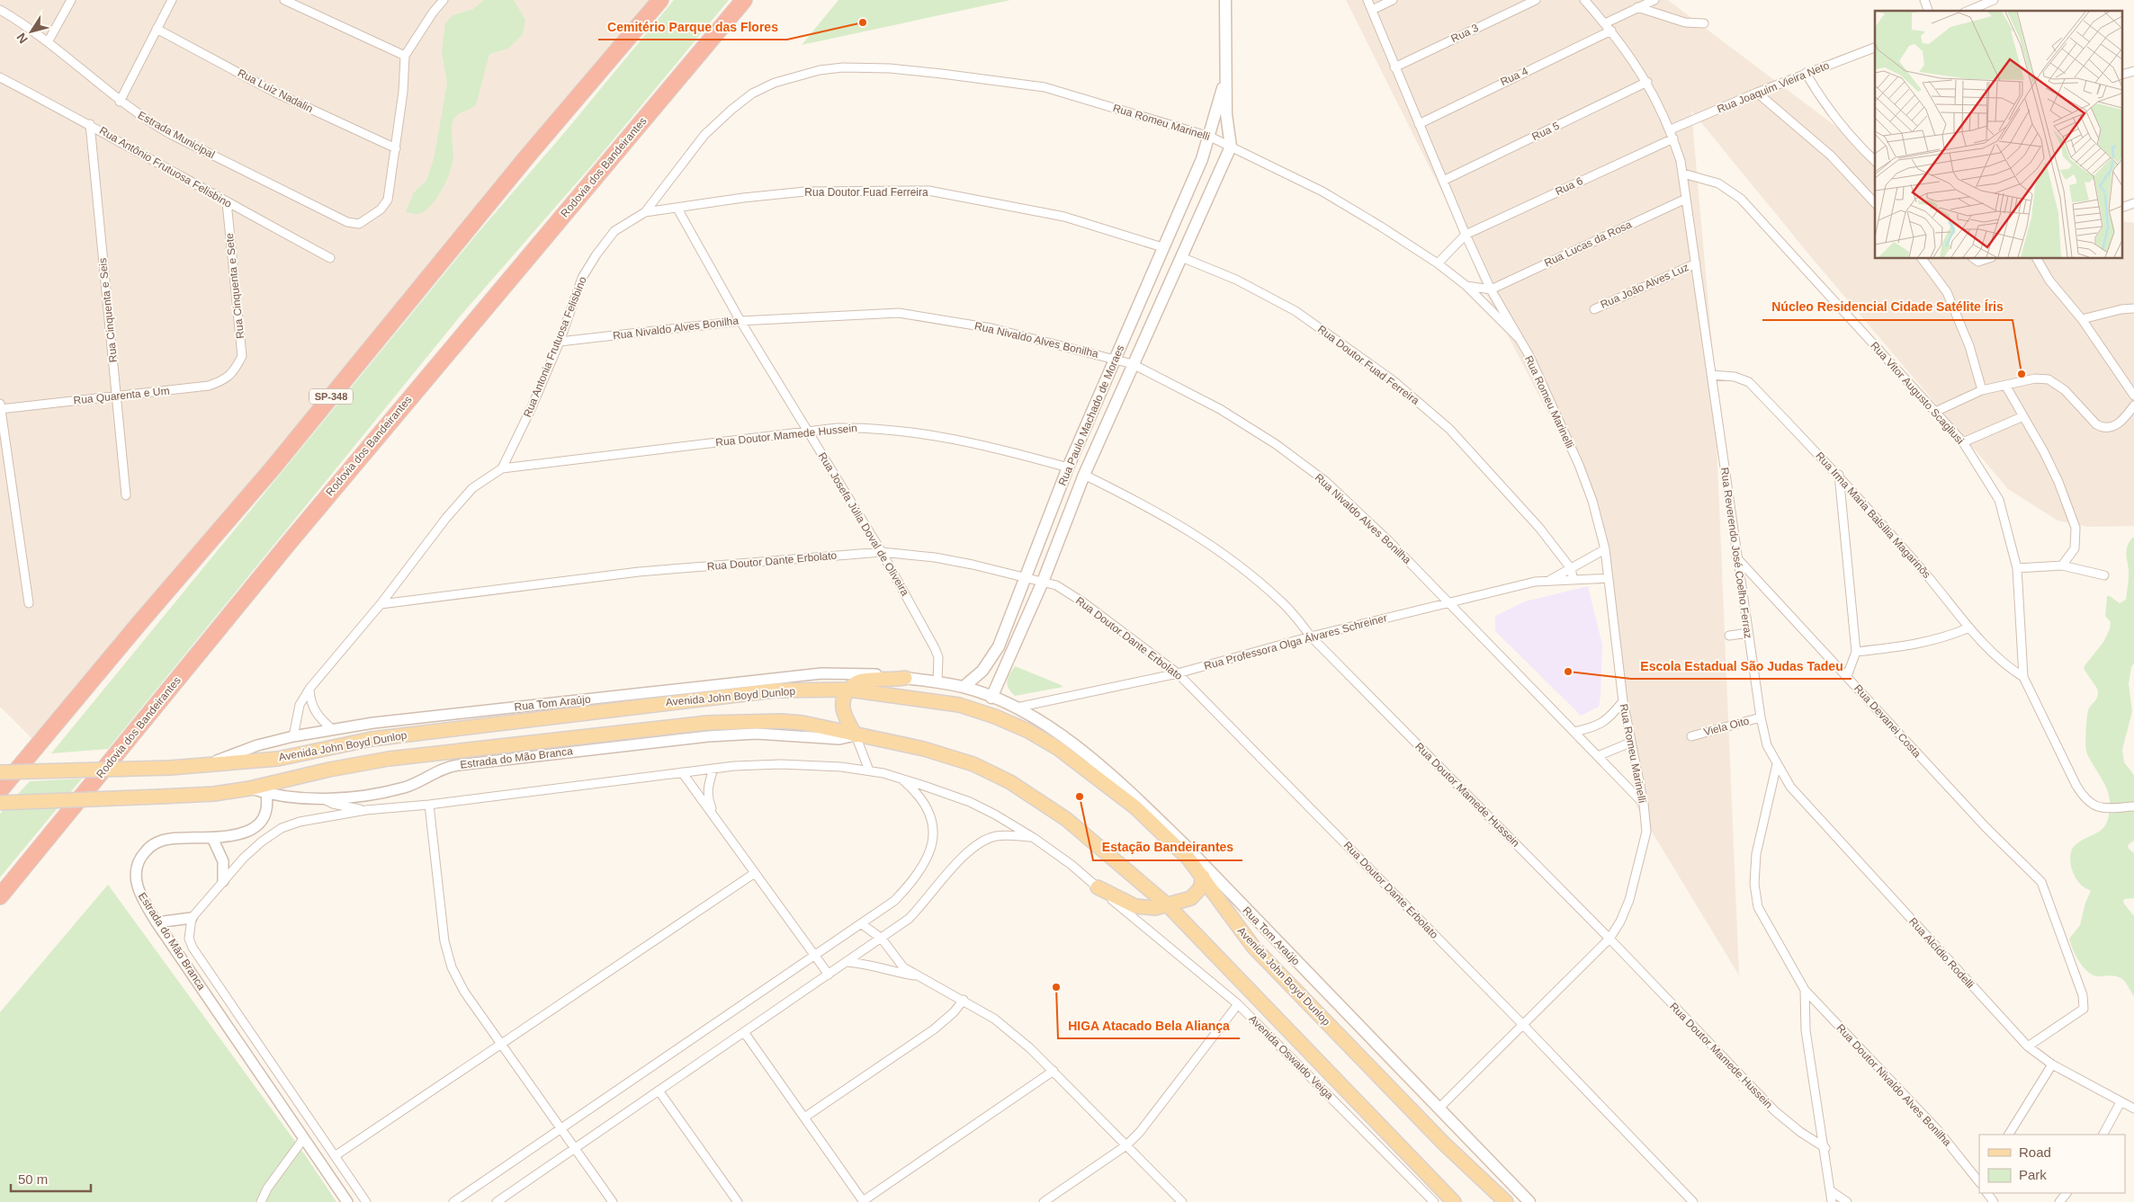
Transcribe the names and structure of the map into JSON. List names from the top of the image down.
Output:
{
  "streets": {
    "highway": ["Rodovia dos Bandeirantes", "SP-348"],
    "main road": ["Rua Paulo Machado de Moraes", "Avenida John Boyd Dunlop", "Rua Tom Araújo"],
    "street": [
      "Rua 3",
      "Rua 4",
      "Rua Joaquim Vieira Neto",
      "Rua Luíz Nadalin",
      "Rua Romeu Marinelli",
      "Rua 5",
      "Estrada Municipal",
      "Rua Antônio Frutuosa Felisbino",
      "Rua 6",
      "Rua Doutor Fuad Ferreira",
      "Rua Lucas da Rosa",
      "Rua Cinquenta e Sete",
      "Rua João Alves Luz",
      "Rua Cinquenta e Seis",
      "Rua Nivaldo Alves Bonilha",
      "Rua Antonia Frutuosa Felisbino",
      "Rua Vitor Augusto Scagliusi",
      "Rua Quarenta e Um",
      "Rua Doutor Mamede Hussein",
      "Rua Irma Maria Balsília Magarinõs",
      "Rua Josefa Júlia Doval de Oliveira",
      "Rua Reverendo José Coelho Ferraz",
      "Rua Doutor Dante Erbolato",
      "Rua Professora Olga Álvares Schreiner",
      "Rua Devanei Costa",
      "Viela Oito",
      "Estrada do Mão Branca",
      "Rua Alcídio Rodelli",
      "Avenida Oswaldo Veiga",
      "Rua Doutor Nivaldo Alves Bonilha"
    ]
  },
  "crossings": [
    ["Rua 3", "Rua Romeu Marinelli"],
    ["Rua 4", "Rua Romeu Marinelli"],
    ["Rua Joaquim Vieira Neto", "Rua Reverendo José Coelho Ferraz"],
    ["Rua Luíz Nadalin", "Estrada Municipal"],
    ["Rua Romeu Marinelli", "Rua 5"],
    ["Rua Romeu Marinelli", "Rua 6"],
    ["Rua Romeu Marinelli", "Rua Lucas da Rosa"],
    ["Rua Romeu Marinelli", "Rua Nivaldo Alves Bonilha"],
    ["Rua Romeu Marinelli", "Rua Antonia Frutuosa Felisbino"],
    ["Rua Romeu Marinelli", "Rua Paulo Machado de Moraes"],
    ["Rua Romeu Marinelli", "Rua Doutor Mamede Hussein"],
    ["Rua Romeu Marinelli", "Rua Doutor Dante Erbolato"],
    ["Rua Romeu Marinelli", "Rua Professora Olga Álvares Schreiner"],
    ["Rua Romeu Marinelli", "Rua Tom Araújo"],
    ["Rua Antônio Frutuosa Felisbino", "Rua Cinquenta e Sete"],
    ["Rua Antônio Frutuosa Felisbino", "Rua Cinquenta e Seis"],
    ["Rua 6", "Rua Reverendo José Coelho Ferraz"],
    ["Rua Doutor Fuad Ferreira", "Rua Antonia Frutuosa Felisbino"],
    ["Rua Doutor Fuad Ferreira", "Rua Paulo Machado de Moraes"],
    ["Rua Doutor Fuad Ferreira", "Rua Josefa Júlia Doval de Oliveira"],
    ["Rua Doutor Fuad Ferreira", "Rua Professora Olga Álvares Schreiner"],
    ["Rua Lucas da Rosa", "Rua Reverendo José Coelho Ferraz"],
    ["Rua Cinquenta e Sete", "Rua Quarenta e Um"],
    ["Rua João Alves Luz", "Rua Reverendo José Coelho Ferraz"],
    ["Rua Cinquenta e Seis", "Rua Quarenta e Um"],
    ["Rua Nivaldo Alves Bonilha", "Rua Antonia Frutuosa Felisbino"],
    ["Rua Nivaldo Alves Bonilha", "Rua Paulo Machado de Moraes"],
    ["Rua Nivaldo Alves Bonilha", "Rua Josefa Júlia Doval de Oliveira"],
    ["Rua Nivaldo Alves Bonilha", "Rua Professora Olga Álvares Schreiner"],
    ["Rua Antonia Frutuosa Felisbino", "Rua Doutor Mamede Hussein"],
    ["Rua Vitor Augusto Scagliusi", "Rua Irma Maria Balsília Magarinõs"],
    ["Rua Vitor Augusto Scagliusi", "Rua Reverendo José Coelho Ferraz"],
    ["Rua Paulo Machado de Moraes", "Rua Doutor Mamede Hussein"],
    ["Rua Paulo Machado de Moraes", "Rua Doutor Dante Erbolato"],
    ["Rua Paulo Machado de Moraes", "Rua Tom Araújo"],
    ["Rua Doutor Mamede Hussein", "Rua Josefa Júlia Doval de Oliveira"],
    ["Rua Doutor Mamede Hussein", "Rua Professora Olga Álvares Schreiner"],
    ["Rua Irma Maria Balsília Magarinõs", "Rua Reverendo José Coelho Ferraz"],
    ["Rua Josefa Júlia Doval de Oliveira", "Rua Doutor Dante Erbolato"],
    ["Rua Reverendo José Coelho Ferraz", "Rua Devanei Costa"],
    ["Rua Reverendo José Coelho Ferraz", "Viela Oito"],
    ["Rua Reverendo José Coelho Ferraz", "Rua Alcídio Rodelli"],
    ["Rua Doutor Dante Erbolato", "Rua Professora Olga Álvares Schreiner"],
    ["Rua Professora Olga Álvares Schreiner", "Rua Tom Araújo"],
    ["Avenida John Boyd Dunlop", "Rua Tom Araújo"],
    ["Avenida John Boyd Dunlop", "Estrada do Mão Branca"],
    ["Rua Devanei Costa", "Rua Alcídio Rodelli"]
  ],
  "places": [
    "Cemitério Parque das Flores",
    "Núcleo Residencial Cidade Satélite Íris",
    "Escola Estadual São Judas Tadeu",
    "Estação Bandeirantes",
    "HIGA Atacado Bela Aliança"
  ],
  "legend": ["Road", "Park"],
  "scale_bar": "50 m",
  "north": "bottom left"
}
